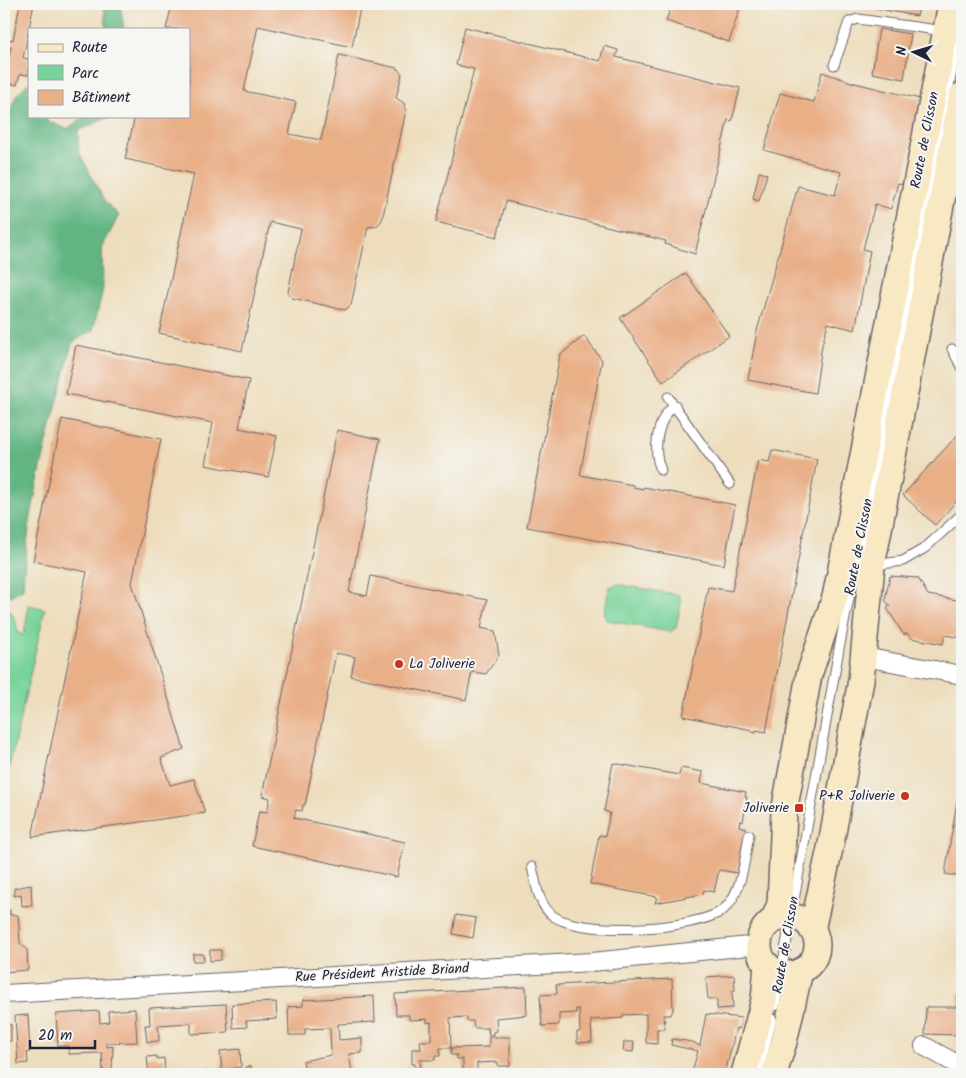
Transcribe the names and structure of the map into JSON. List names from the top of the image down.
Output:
{
  "streets": {
    "main road": ["Route de Clisson"],
    "street": ["Rue Président Aristide Briand"]
  },
  "crossings": [
    ["Route de Clisson", "Rue Président Aristide Briand"]
  ],
  "places": {
    "other": ["La Joliverie", "P+R Joliverie"],
    "transit": ["Joliverie"]
  },
  "legend": ["Route", "Parc", "Bâtiment"],
  "scale_bar": "20 m",
  "north": "left"
}
